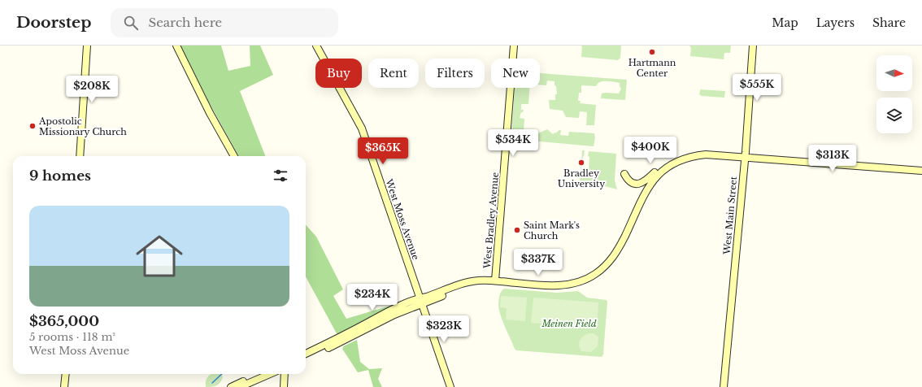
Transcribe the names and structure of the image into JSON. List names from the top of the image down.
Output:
{
  "streets": {
    "main road": ["West Main Street", "West Moss Avenue", "West Bradley Avenue"]
  },
  "parks": ["Meinen Field"],
  "places": [
    "Hartmann Center",
    "Apostolic Missionary Church",
    "Bradley University",
    "Saint Mark's Church"
  ],
  "north": "right",
  "page": {
    "header": "Doorstep",
    "search": "Search here",
    "nav": ["Map", "Layers", "Share"],
    "chip": [
      "Buy",
      "Rent",
      "Filters",
      "New"
    ],
    "price": [
      "$555K",
      "$208K",
      "$534K",
      "$400K",
      "$365K",
      "$313K",
      "$337K",
      "$234K",
      "$323K"
    ],
    "heading": "9 homes",
    "list": [
      {
        "name": "$365,000",
        "note": "5 rooms · 118 m² · West Moss Avenue"
      }
    ]
  }
}
